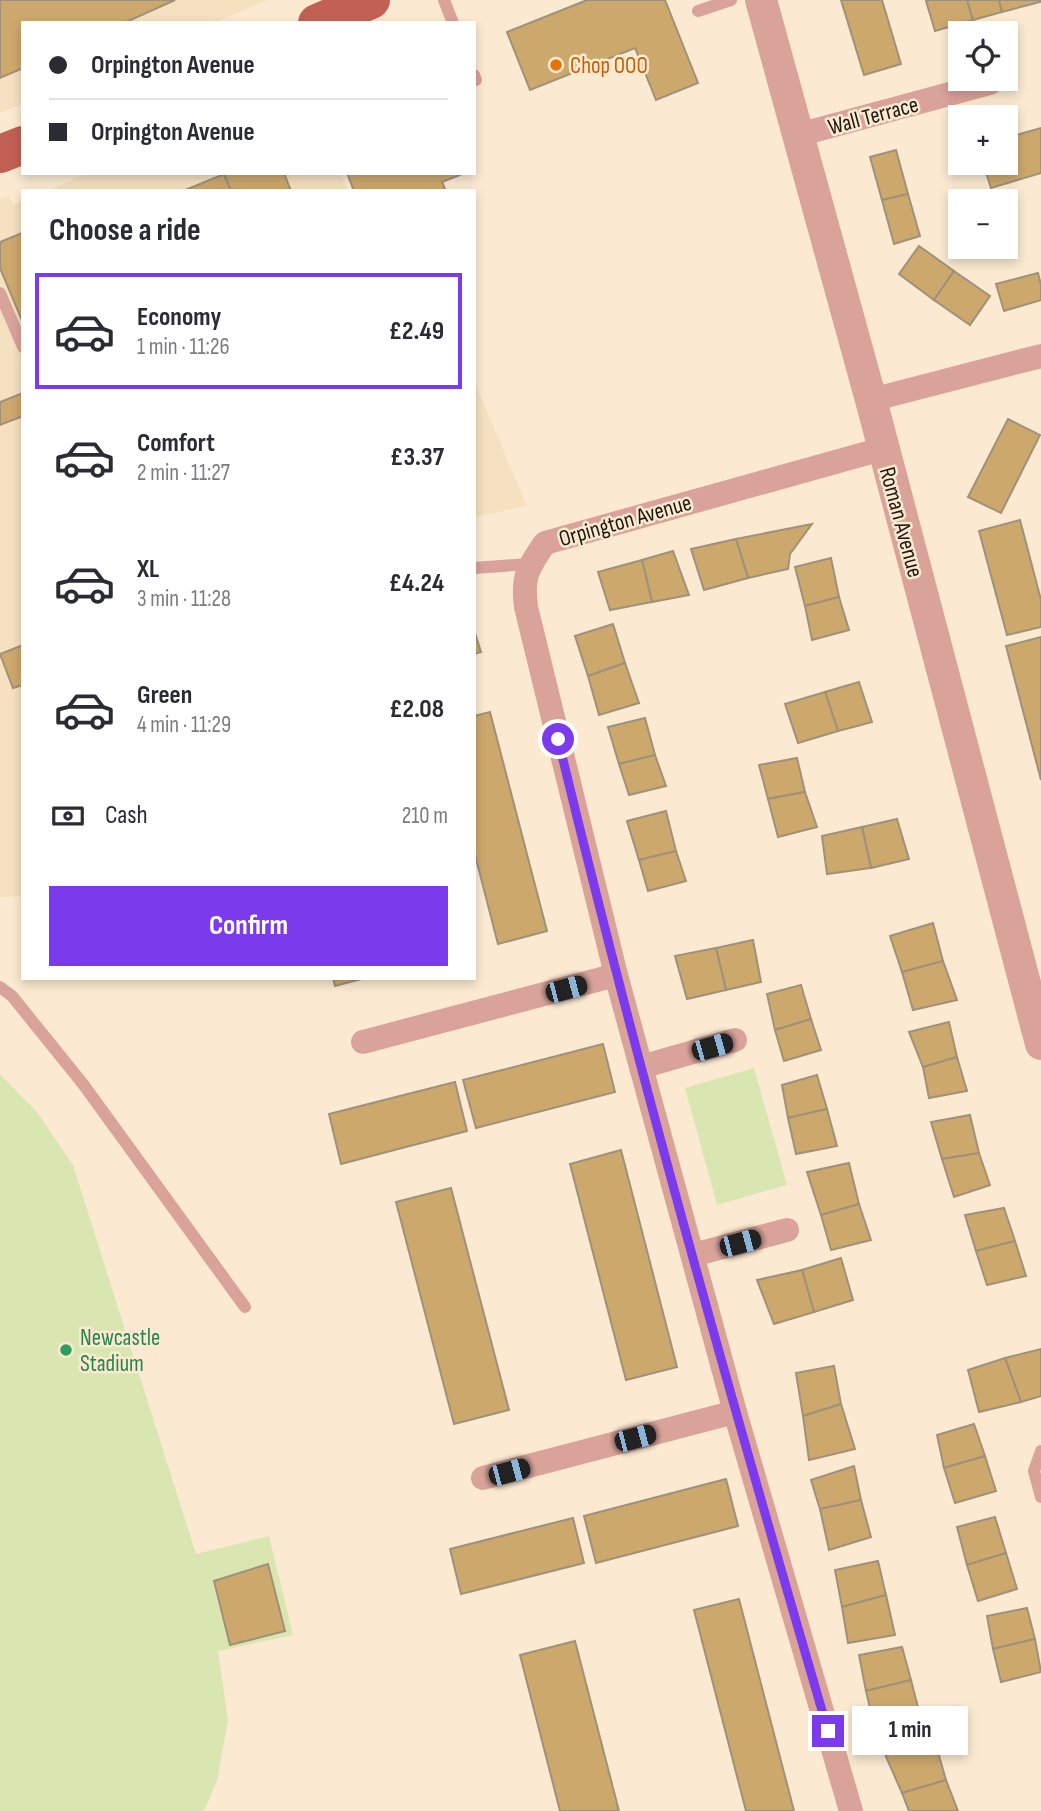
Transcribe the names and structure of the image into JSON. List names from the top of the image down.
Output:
{
  "streets": {
    "street": ["Wall Terrace", "Orpington Avenue", "Roman Avenue"]
  },
  "crossings": [
    ["Wall Terrace", "Roman Avenue"],
    ["Orpington Avenue", "Roman Avenue"]
  ],
  "places": ["Chop OOO", "Newcastle Stadium"],
  "page": {
    "map_buttons": ["+", "−"],
    "banner": ["Orpington Avenue", "Orpington Avenue"],
    "heading": "Choose a ride",
    "list": [
      {
        "name": "Economy",
        "note": "1 min · 11:26",
        "value": "£2.49"
      },
      {
        "name": "Comfort",
        "note": "2 min · 11:27",
        "value": "£3.37"
      },
      {
        "name": "XL",
        "note": "3 min · 11:28",
        "value": "£4.24"
      },
      {
        "name": "Green",
        "note": "4 min · 11:29",
        "value": "£2.08"
      }
    ],
    "pay": ["Cash", "210 m"],
    "buttons": "Confirm",
    "bubble": "1 min"
  }
}
